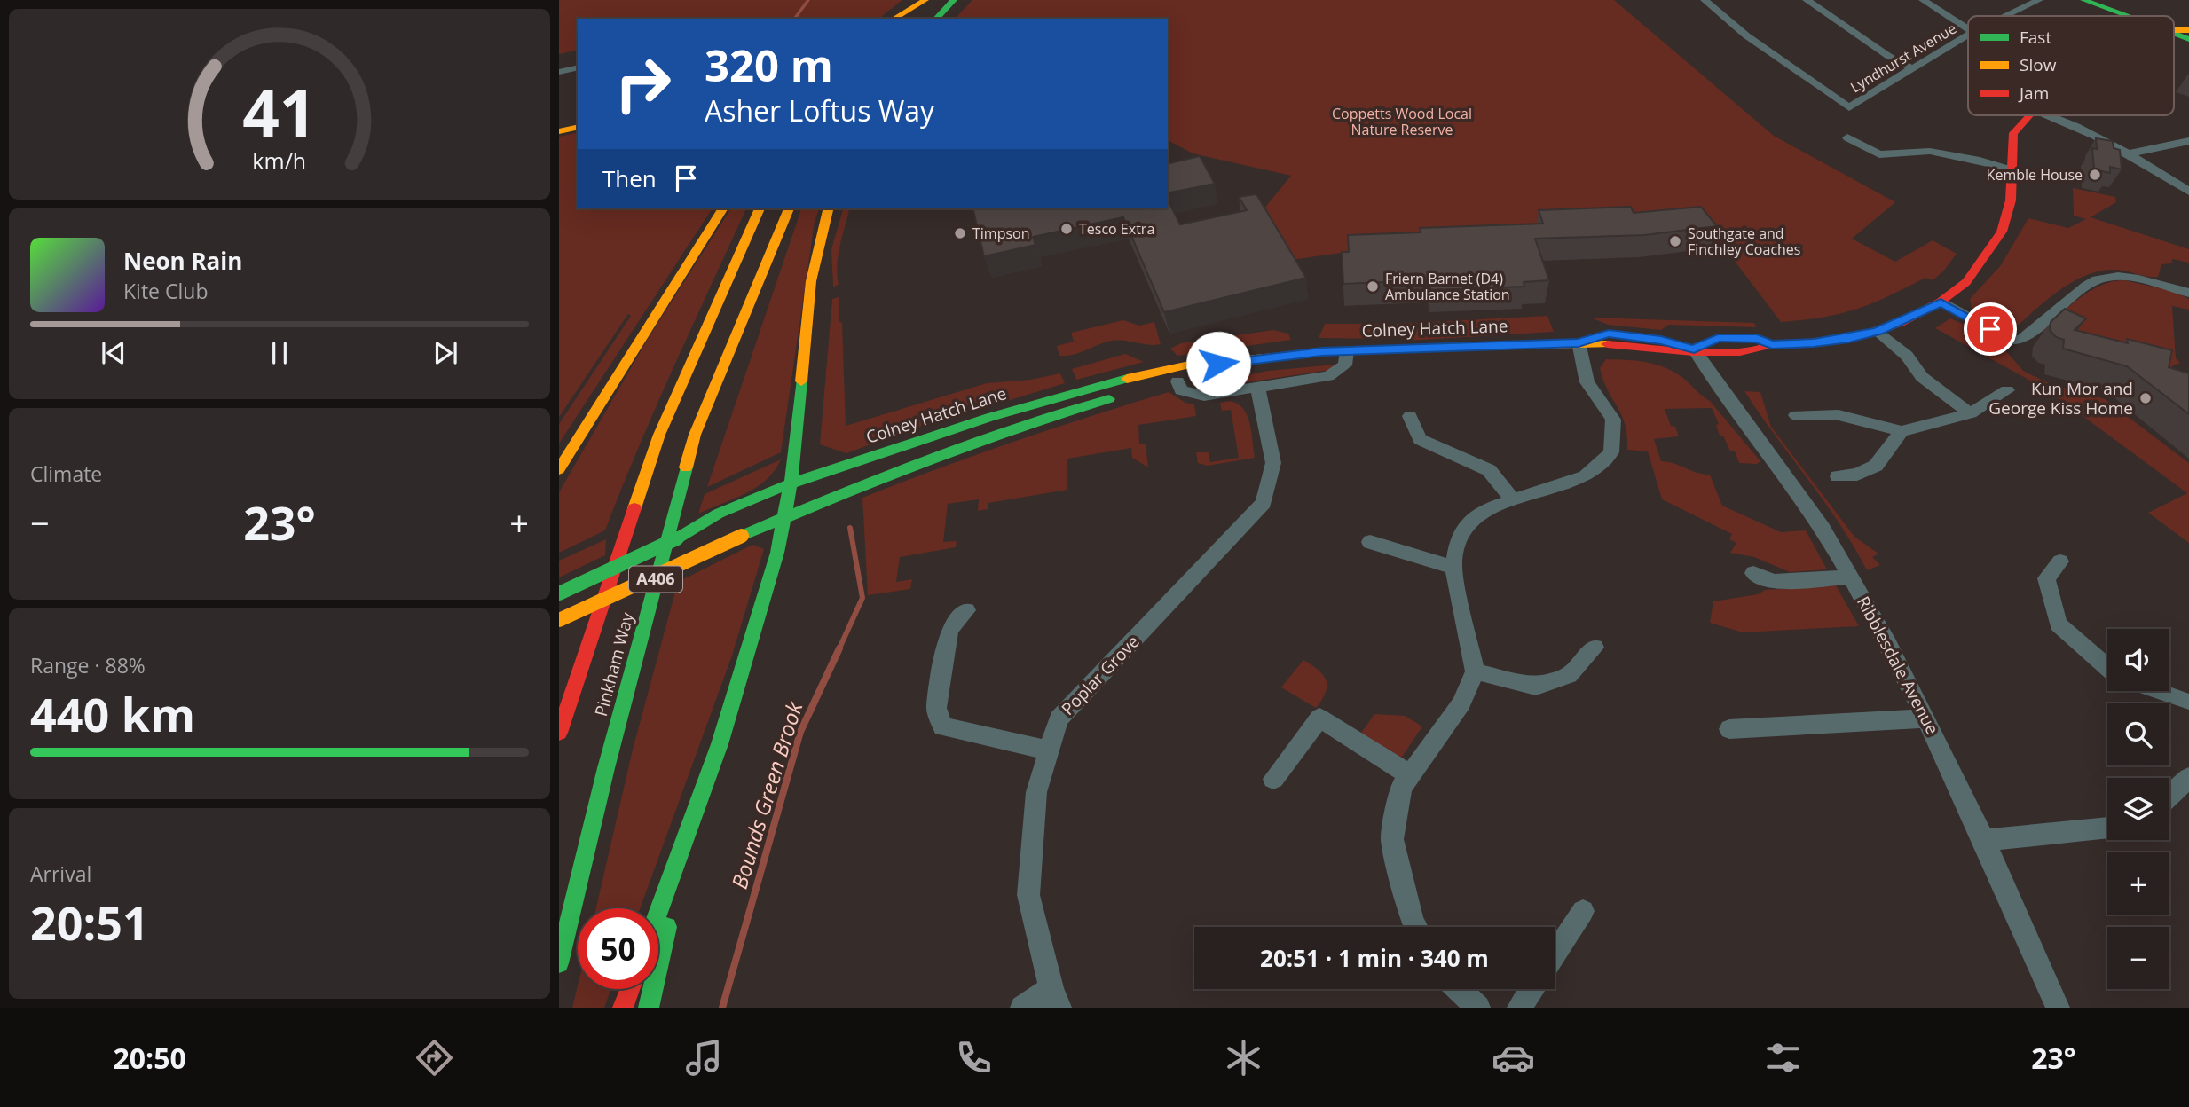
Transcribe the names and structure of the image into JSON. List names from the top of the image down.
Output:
{
  "streets": {
    "main road": ["Colney Hatch Lane", "A406", "Pinkham Way"],
    "street": ["Lyndhurst Avenue", "Ribblesdale Avenue", "Poplar Grove"]
  },
  "crossings": [
    ["Colney Hatch Lane", "Ribblesdale Avenue"]
  ],
  "water": ["Bounds Green Brook"],
  "parks": ["Coppetts Wood Local Nature Reserve"],
  "places": [
    "Kemble House",
    "Tesco Extra",
    "Timpson",
    "Southgate and Finchley Coaches",
    "Friern Barnet (D4) Ambulance Station",
    "Kun Mor and George Kiss Home"
  ],
  "legend": ["Fast", "Slow", "Jam"],
  "page": {
    "turn": ["320 m", "Asher Loftus Way"],
    "then": "Then",
    "song": ["Neon Rain", "Kite Club"],
    "tile": [
      "Climate",
      ["Range · 88%", "440 km"],
      ["Arrival", "20:51"]
    ],
    "heat": ["−", "23°", "+"],
    "map_buttons": ["+", "−"],
    "limit": "50",
    "trip": "20:51 · 1 min · 340 m",
    "tabs": ["20:50", "23°"],
    "gauge": ["41", "km/h"]
  }
}
